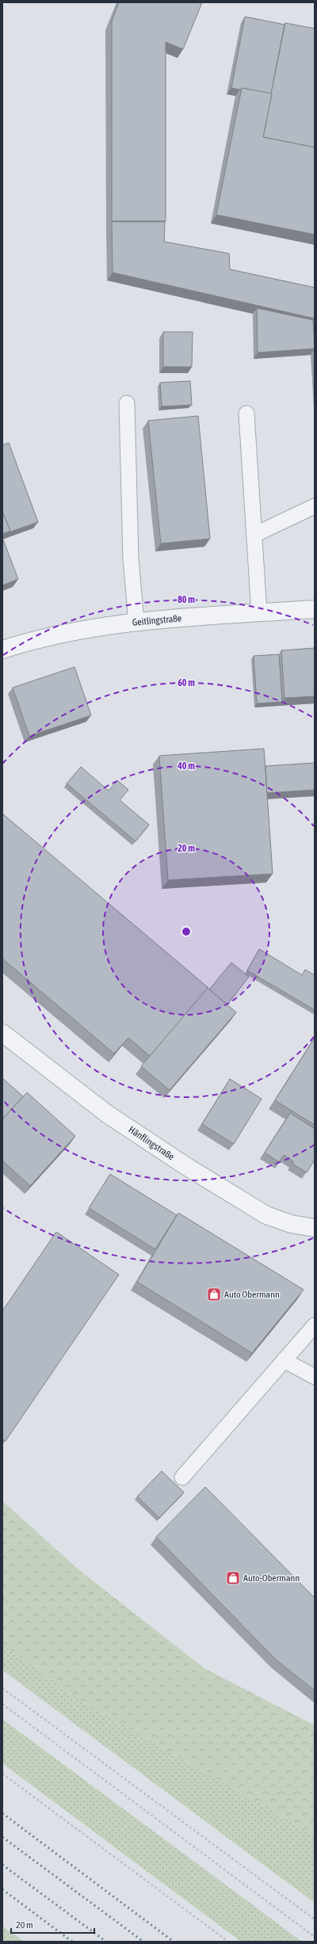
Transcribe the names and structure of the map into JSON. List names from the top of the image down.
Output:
{
  "streets": {
    "street": ["Geitlingstraße", "Hänflingstraße"]
  },
  "places": {
    "shop": ["Auto Obermann", "Auto-Obermann"]
  },
  "scale_bar": "20 m",
  "rings": [
    "80 m",
    "60 m",
    "40 m",
    "20 m"
  ]
}
